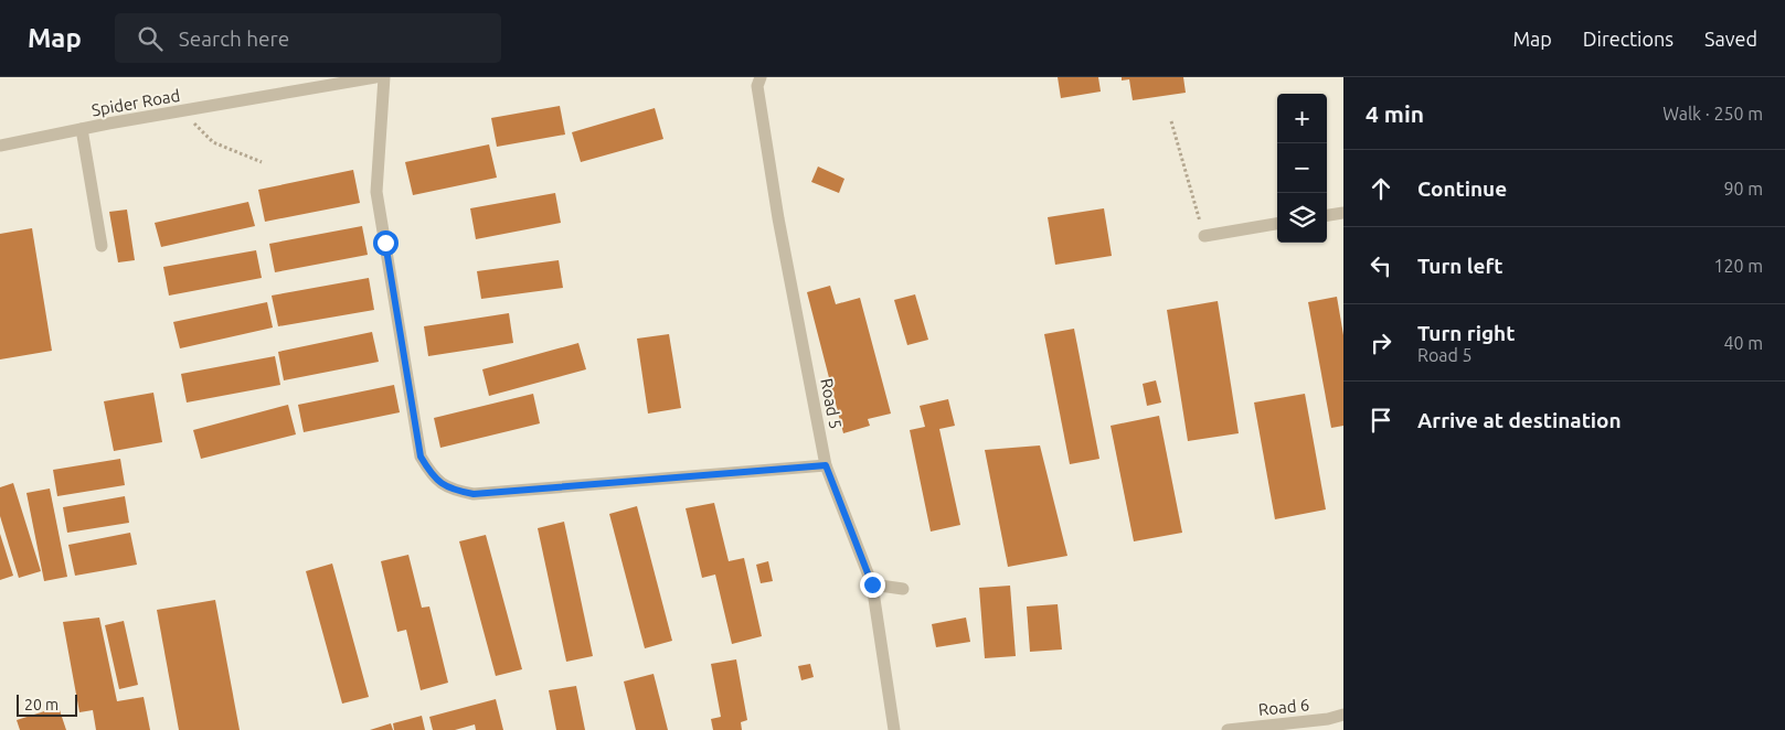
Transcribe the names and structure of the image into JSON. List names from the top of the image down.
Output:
{
  "streets": {
    "lane": ["Spider Road", "Road 5", "Road 6"]
  },
  "scale_bar": "20 m",
  "page": {
    "header": "Map",
    "search": "Search here",
    "nav": ["Map", "Directions", "Saved"],
    "heading": ["4 min", "Walk · 250 m"],
    "map_buttons": ["+", "−"],
    "list": [
      ["Continue", "90 m"],
      ["Turn left", "120 m"],
      ["Turn right", "Road 5", "40 m"],
      "Arrive at destination"
    ],
    "scale": "20 m"
  }
}
